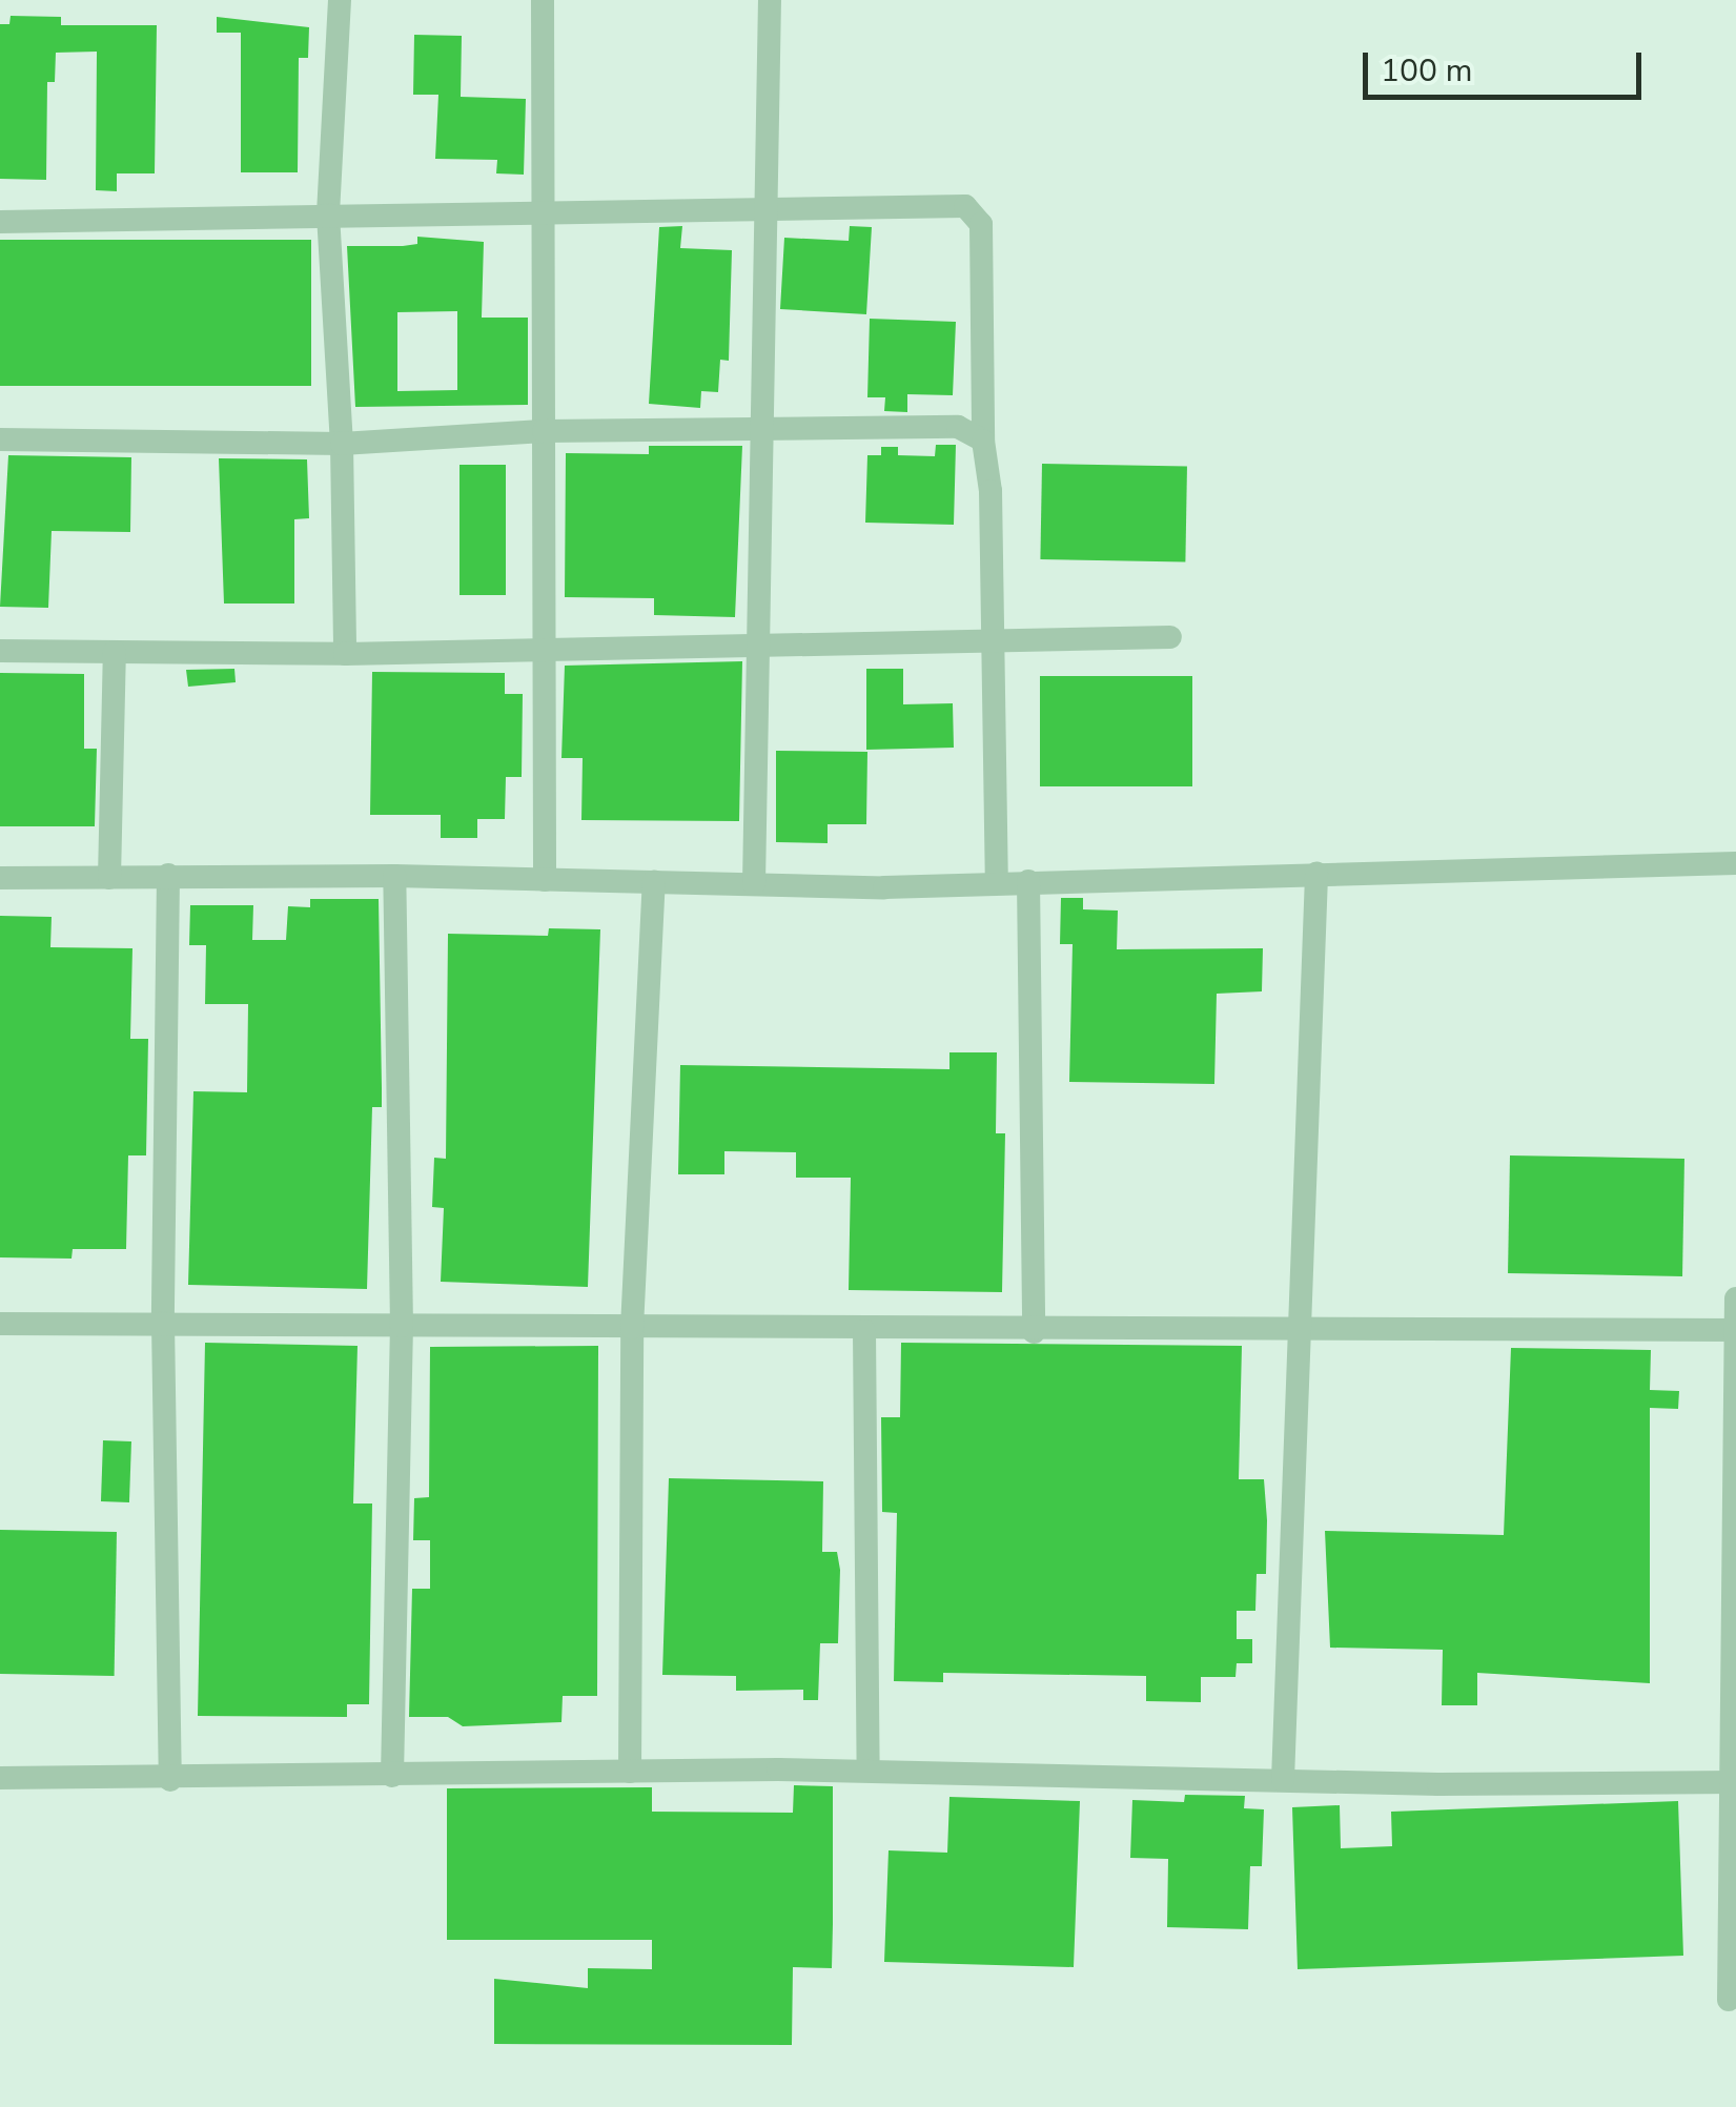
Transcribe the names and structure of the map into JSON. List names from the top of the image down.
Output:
{
  "scale_bar": "100 m"
}
